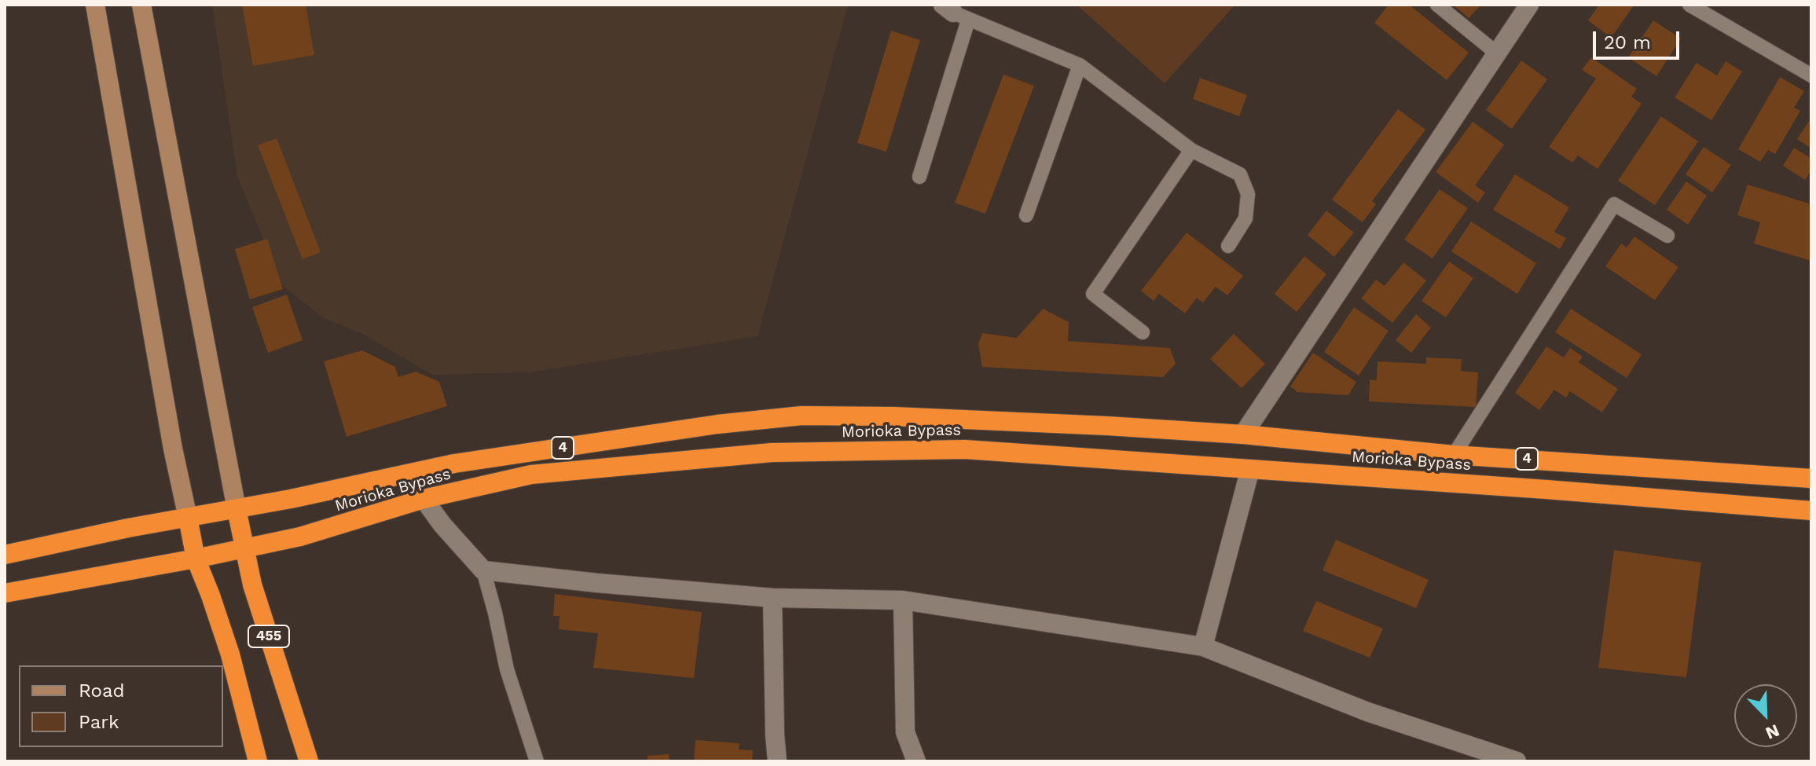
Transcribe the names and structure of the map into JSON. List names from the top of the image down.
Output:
{
  "streets": {
    "highway": ["Morioka Bypass", "4", "455"]
  },
  "crossings": [
    ["Morioka Bypass", "455"]
  ],
  "legend": ["Road", "Park"],
  "scale_bar": "20 m",
  "north": "bottom right"
}
